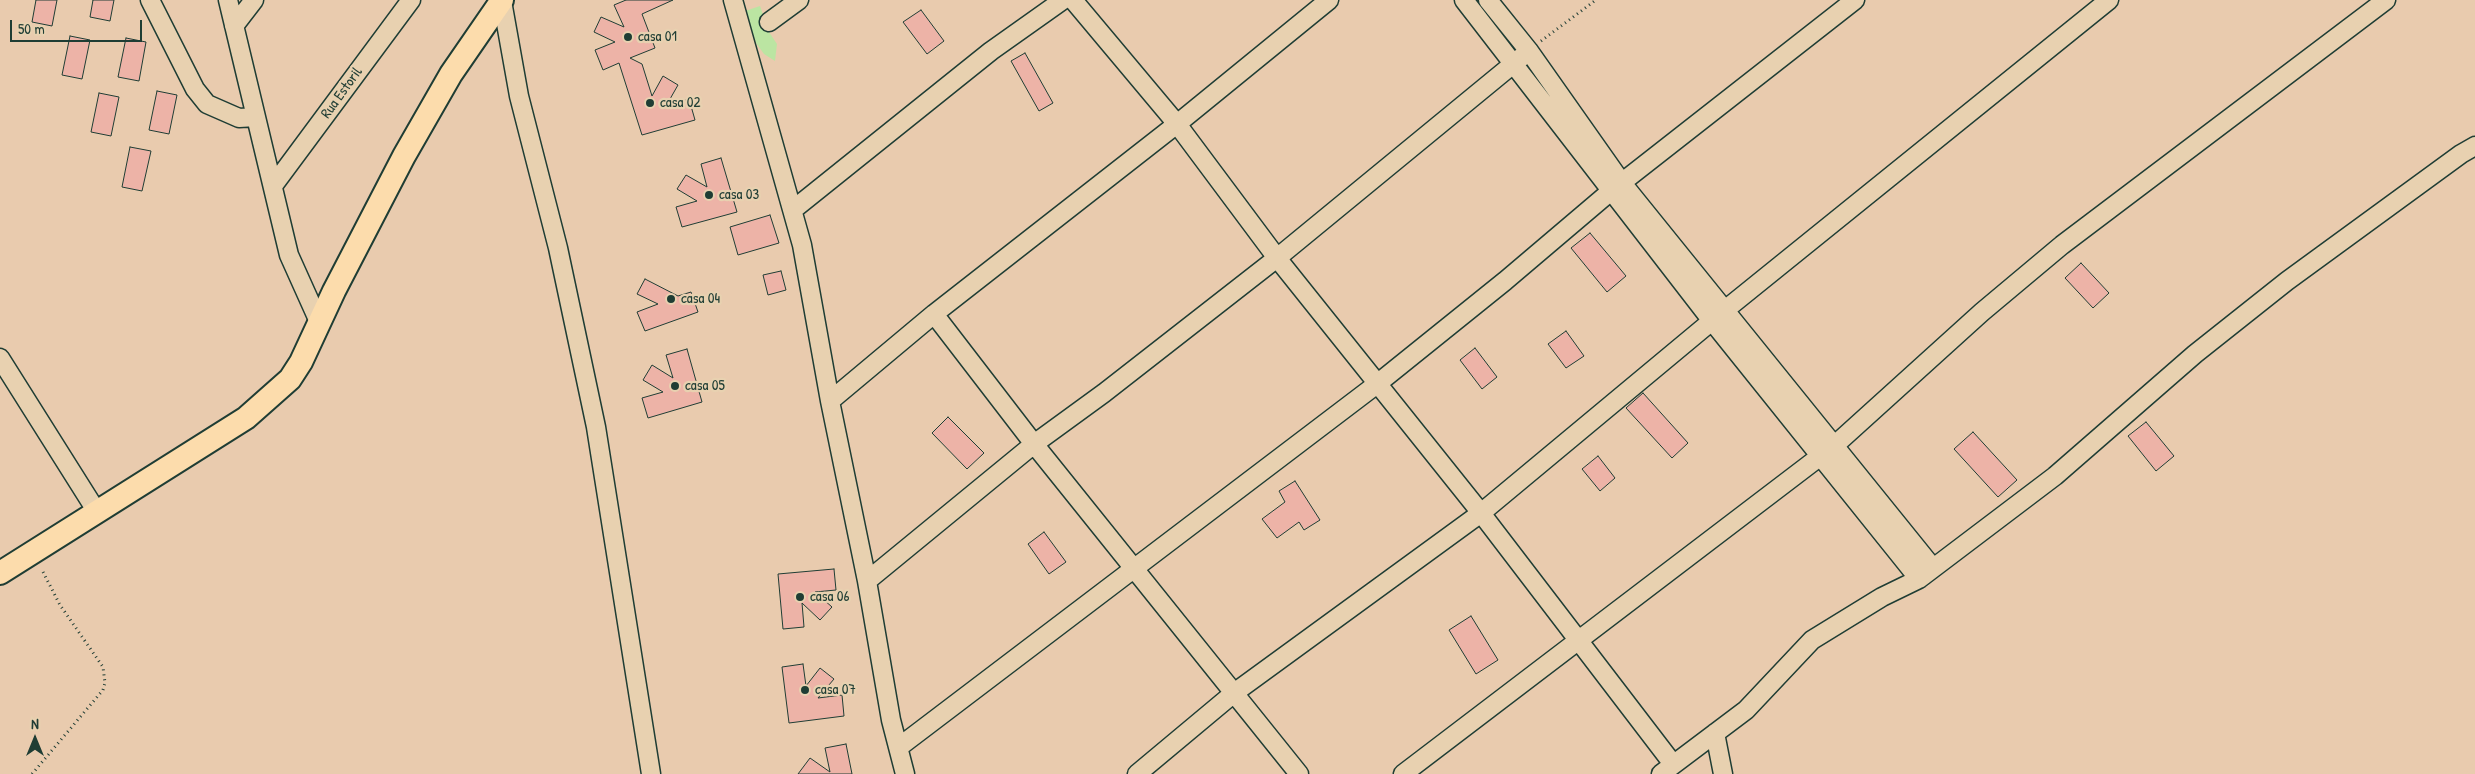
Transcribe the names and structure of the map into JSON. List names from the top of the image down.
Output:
{
  "streets": {
    "street": ["Rua Estoril"]
  },
  "places": [
    "casa 01",
    "casa 02",
    "casa 03",
    "casa 04",
    "casa 05",
    "casa 06",
    "casa 07"
  ],
  "scale_bar": "50 m",
  "north": "top"
}
